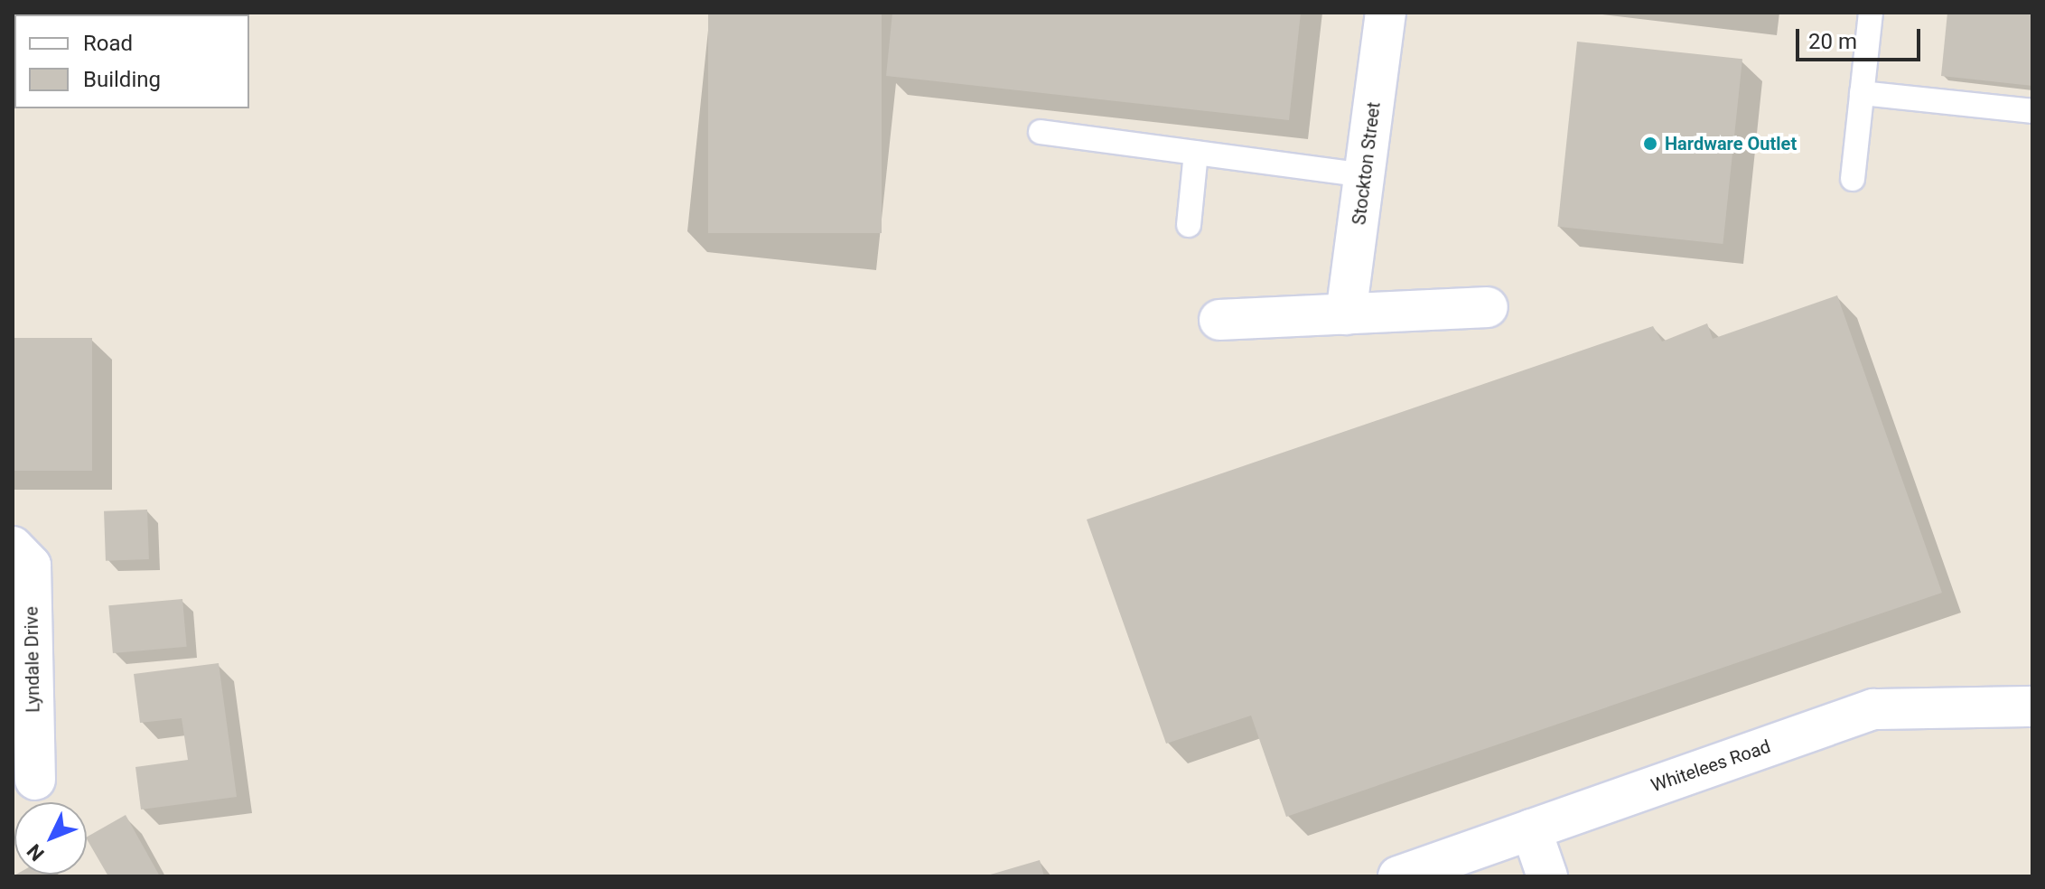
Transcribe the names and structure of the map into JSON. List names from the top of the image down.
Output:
{
  "streets": {
    "street": ["Stockton Street", "Lyndale Drive", "Whitelees Road"]
  },
  "places": ["Hardware Outlet"],
  "legend": ["Road", "Building"],
  "scale_bar": "20 m",
  "north": "bottom left"
}
